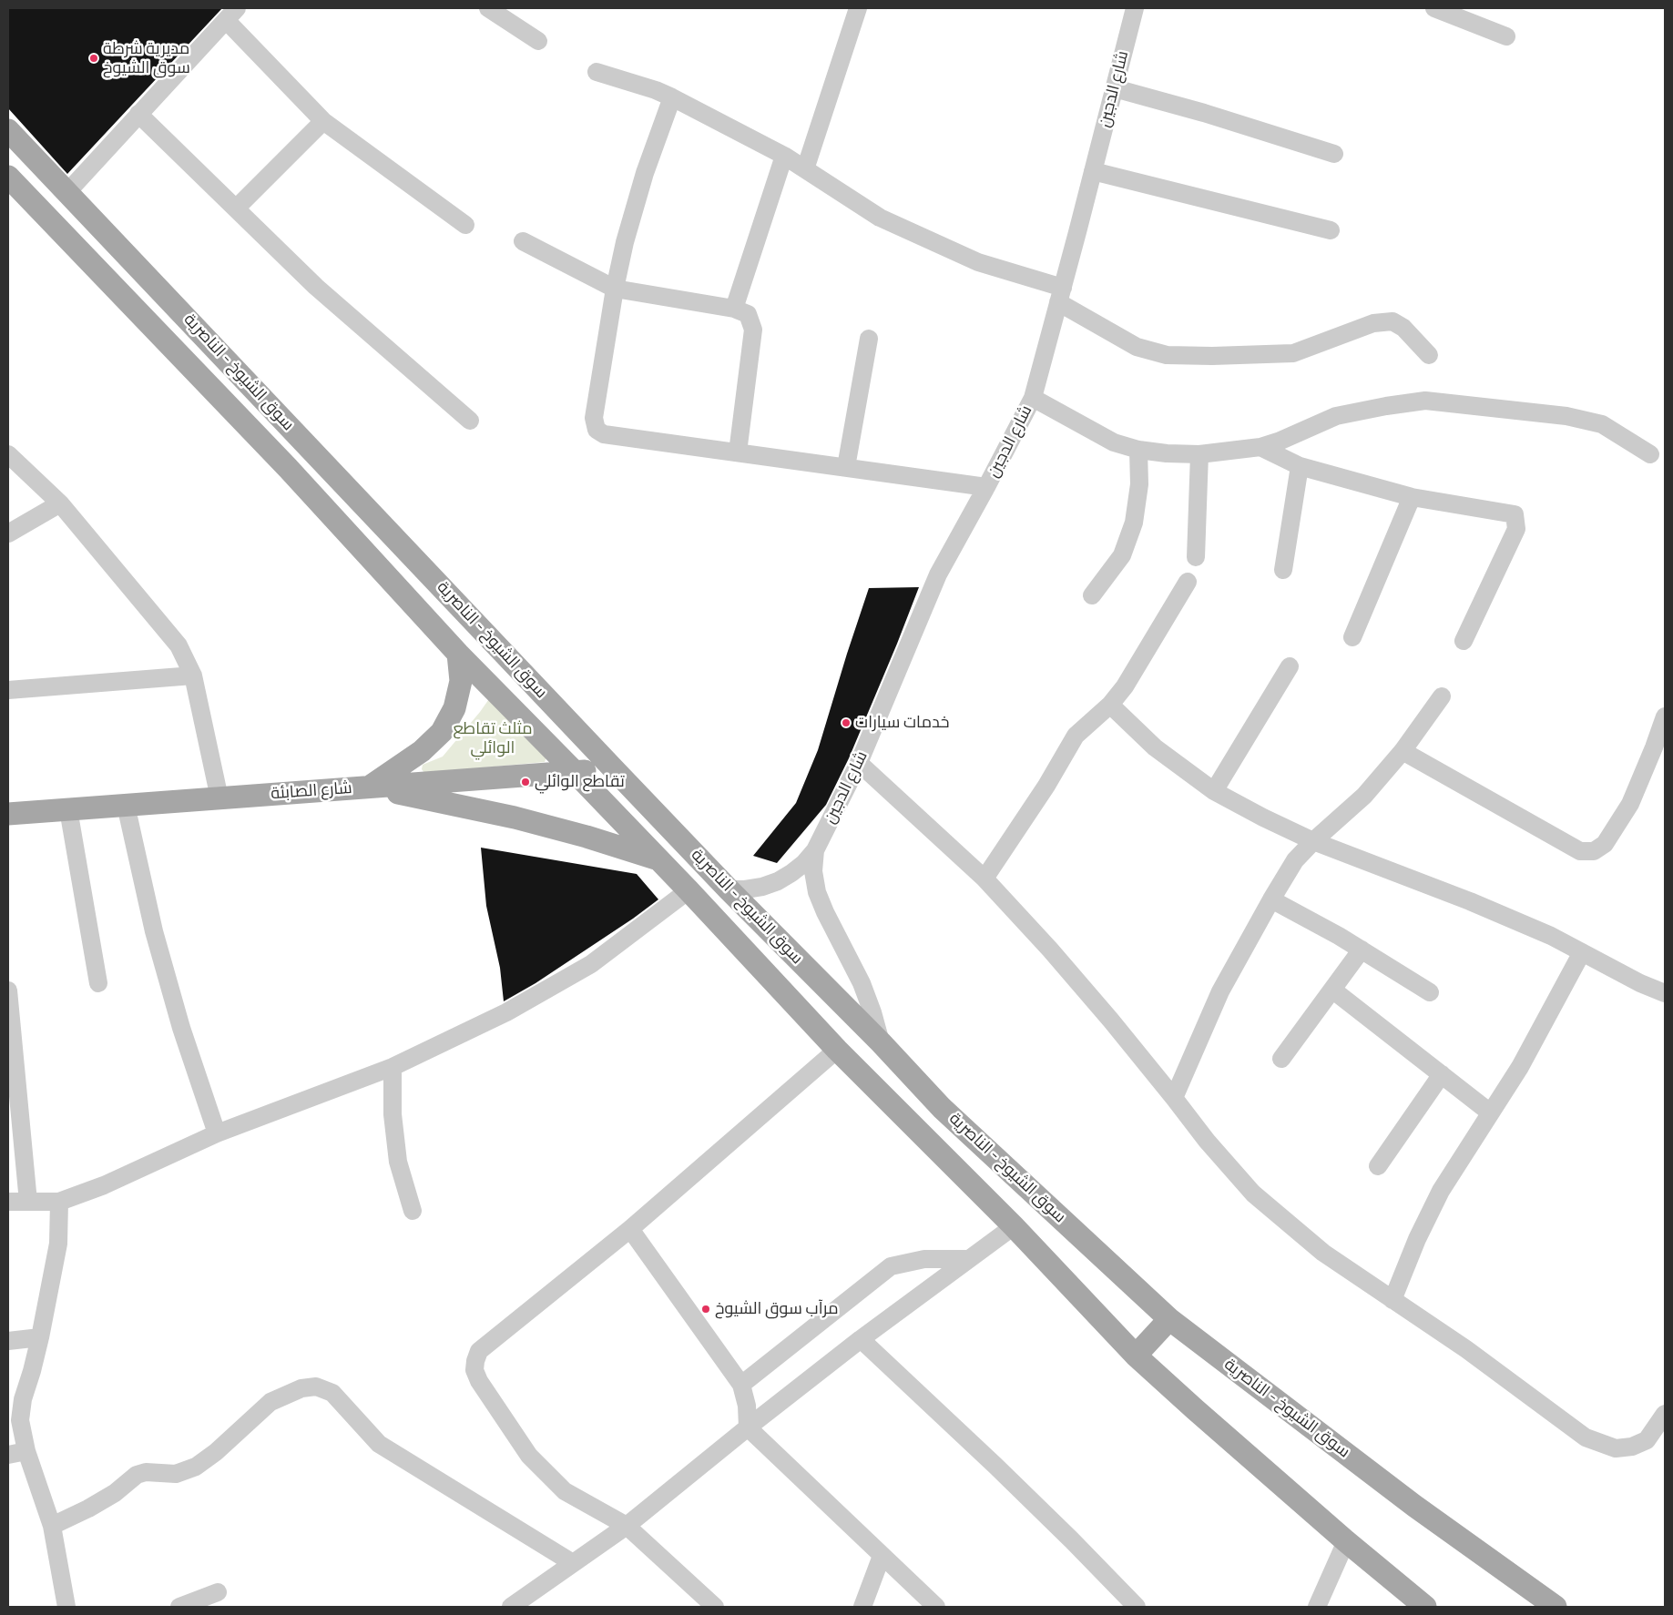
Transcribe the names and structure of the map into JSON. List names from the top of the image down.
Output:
{
  "streets": {
    "main road": ["سوق الشيوخ - الناصرية", "شارع الصابئة"],
    "street": ["شارع الدجين"]
  },
  "crossings": [
    ["شارع الدجين", "سوق الشيوخ - الناصرية"],
    ["سوق الشيوخ - الناصرية", "شارع الصابئة"]
  ],
  "parks": ["مثلث تقاطع الوائلي"],
  "places": [
    "مديرية شرطة سوق الشيوخ",
    "خدمات سيارات",
    "تقاطع الوائلي",
    "مرآب سوق الشيوخ"
  ]
}
